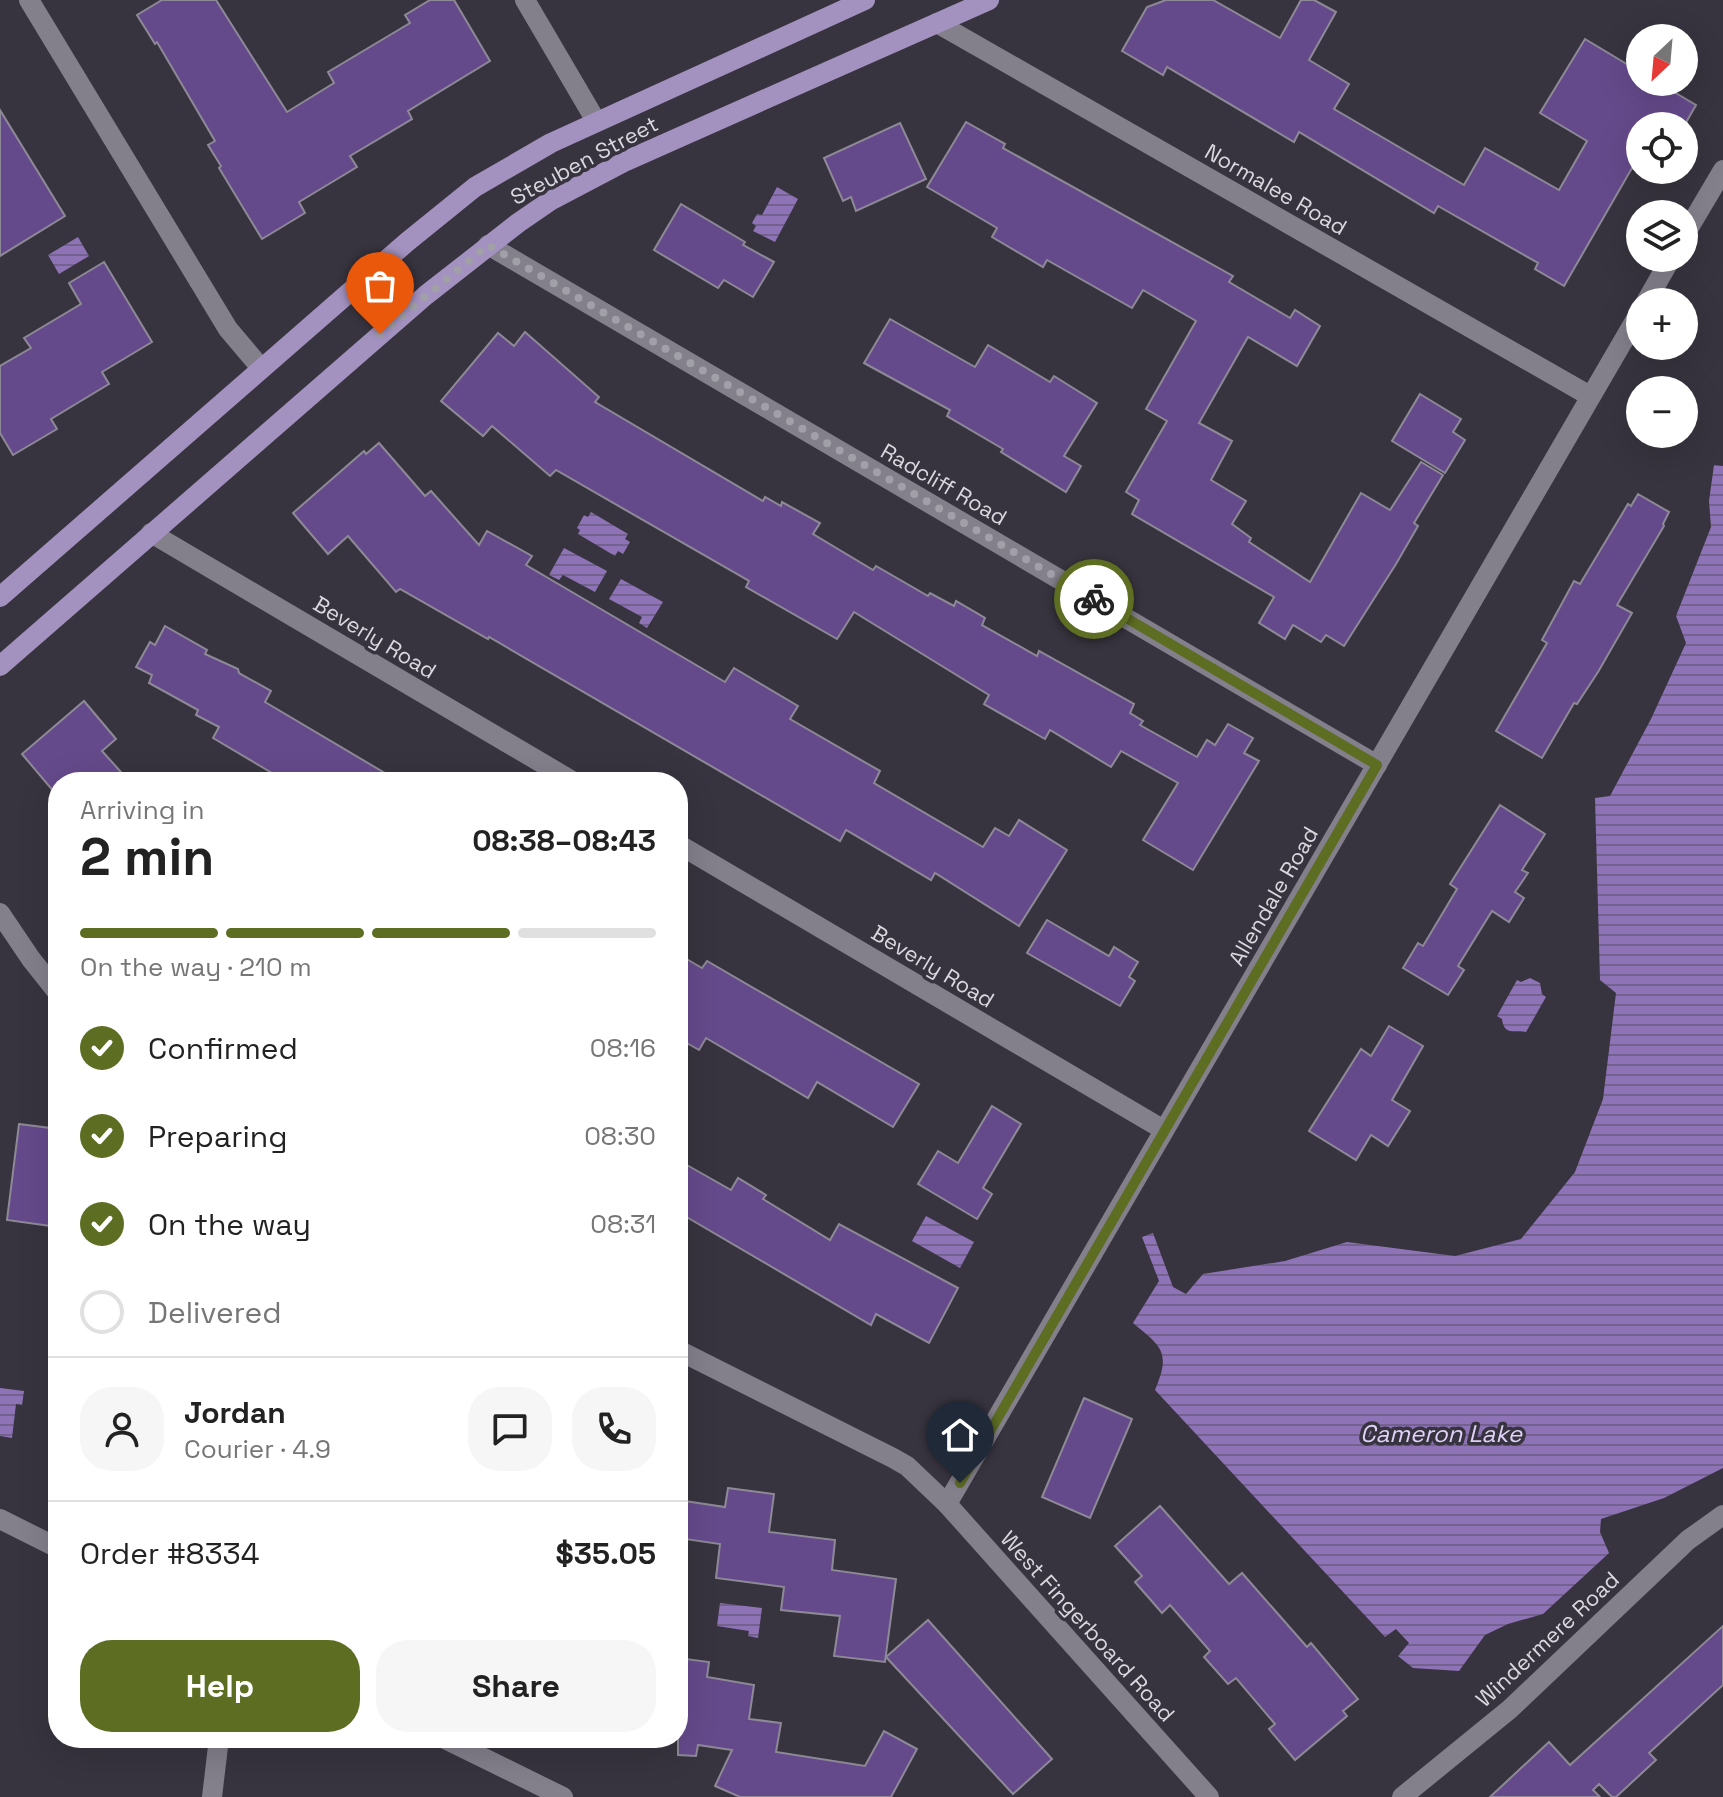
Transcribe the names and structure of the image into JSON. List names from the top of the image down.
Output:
{
  "streets": {
    "main road": ["Steuben Street"],
    "street": [
      "Normalee Road",
      "Radcliff Road",
      "Beverly Road",
      "Allendale Road",
      "West Fingerboard Road",
      "Windermere Road"
    ]
  },
  "crossings": [
    ["Steuben Street", "Normalee Road"],
    ["Steuben Street", "Radcliff Road"],
    ["Steuben Street", "Beverly Road"],
    ["Normalee Road", "Allendale Road"],
    ["Radcliff Road", "Allendale Road"],
    ["Beverly Road", "Allendale Road"],
    ["Allendale Road", "West Fingerboard Road"]
  ],
  "water": ["Cameron Lake"],
  "north": "bottom left",
  "page": {
    "map_buttons": ["+", "−"],
    "heading": ["2 min", "Arriving in", "08:38–08:43"],
    "panel": [
      "Jordan",
      "Courier · 4.9",
      "Order #8334",
      "$35.05"
    ],
    "bar": "On the way · 210 m",
    "list": [
      ["Confirmed", "08:16"],
      ["Preparing", "08:30"],
      ["On the way", "08:31"],
      "Delivered"
    ],
    "buttons": ["Help", "Share"]
  }
}
